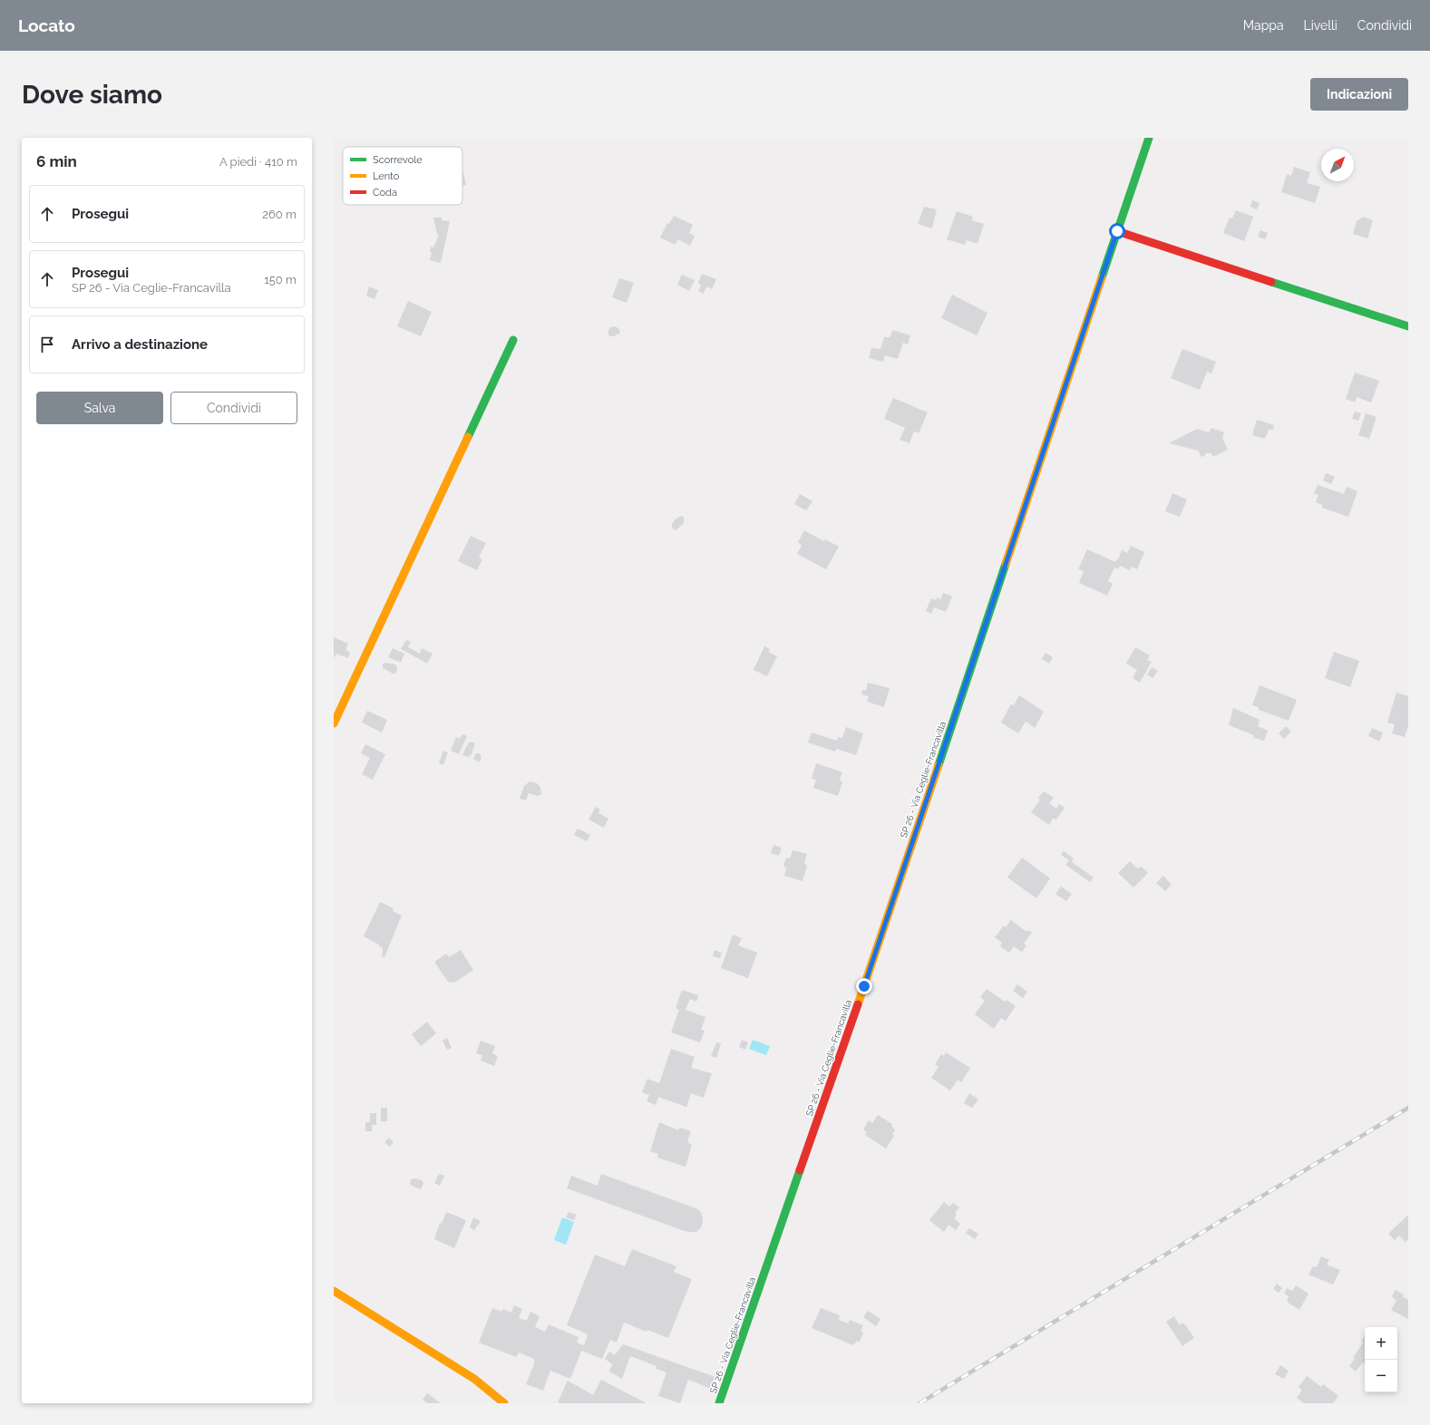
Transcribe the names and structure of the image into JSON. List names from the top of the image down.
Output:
{
  "streets": {
    "main road": ["SP 26 - Via Ceglie-Francavilla"]
  },
  "legend": ["Scorrevole", "Lento", "Coda"],
  "north": "top right",
  "page": {
    "header": "Locato",
    "nav": ["Mappa", "Livelli", "Condividi"],
    "buttons": [
      "Indicazioni",
      ["Salva", "Condividi"]
    ],
    "title": "Dove siamo",
    "heading": ["6 min", "A piedi · 410 m"],
    "list": [
      ["Prosegui", "260 m"],
      ["Prosegui", "SP 26 - Via Ceglie-Francavilla", "150 m"],
      "Arrivo a destinazione"
    ],
    "map_buttons": ["+", "−"]
  }
}
